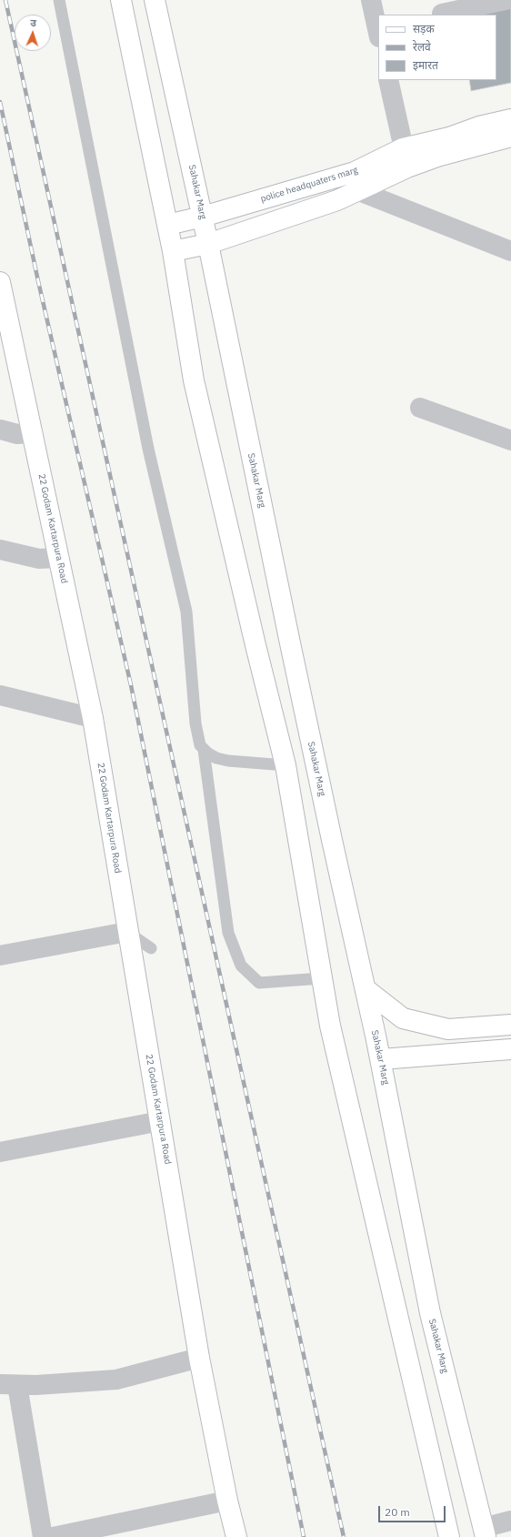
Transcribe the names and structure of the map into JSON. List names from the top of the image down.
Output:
{
  "streets": {
    "street": ["police headquaters marg", "Sahakar Marg", "22 Godam Kartarpura Road"]
  },
  "crossings": [
    ["police headquaters marg", "Sahakar Marg"]
  ],
  "legend": ["सड़क", "रेलवे", "इमारत"],
  "scale_bar": "20 m",
  "north": "top"
}
